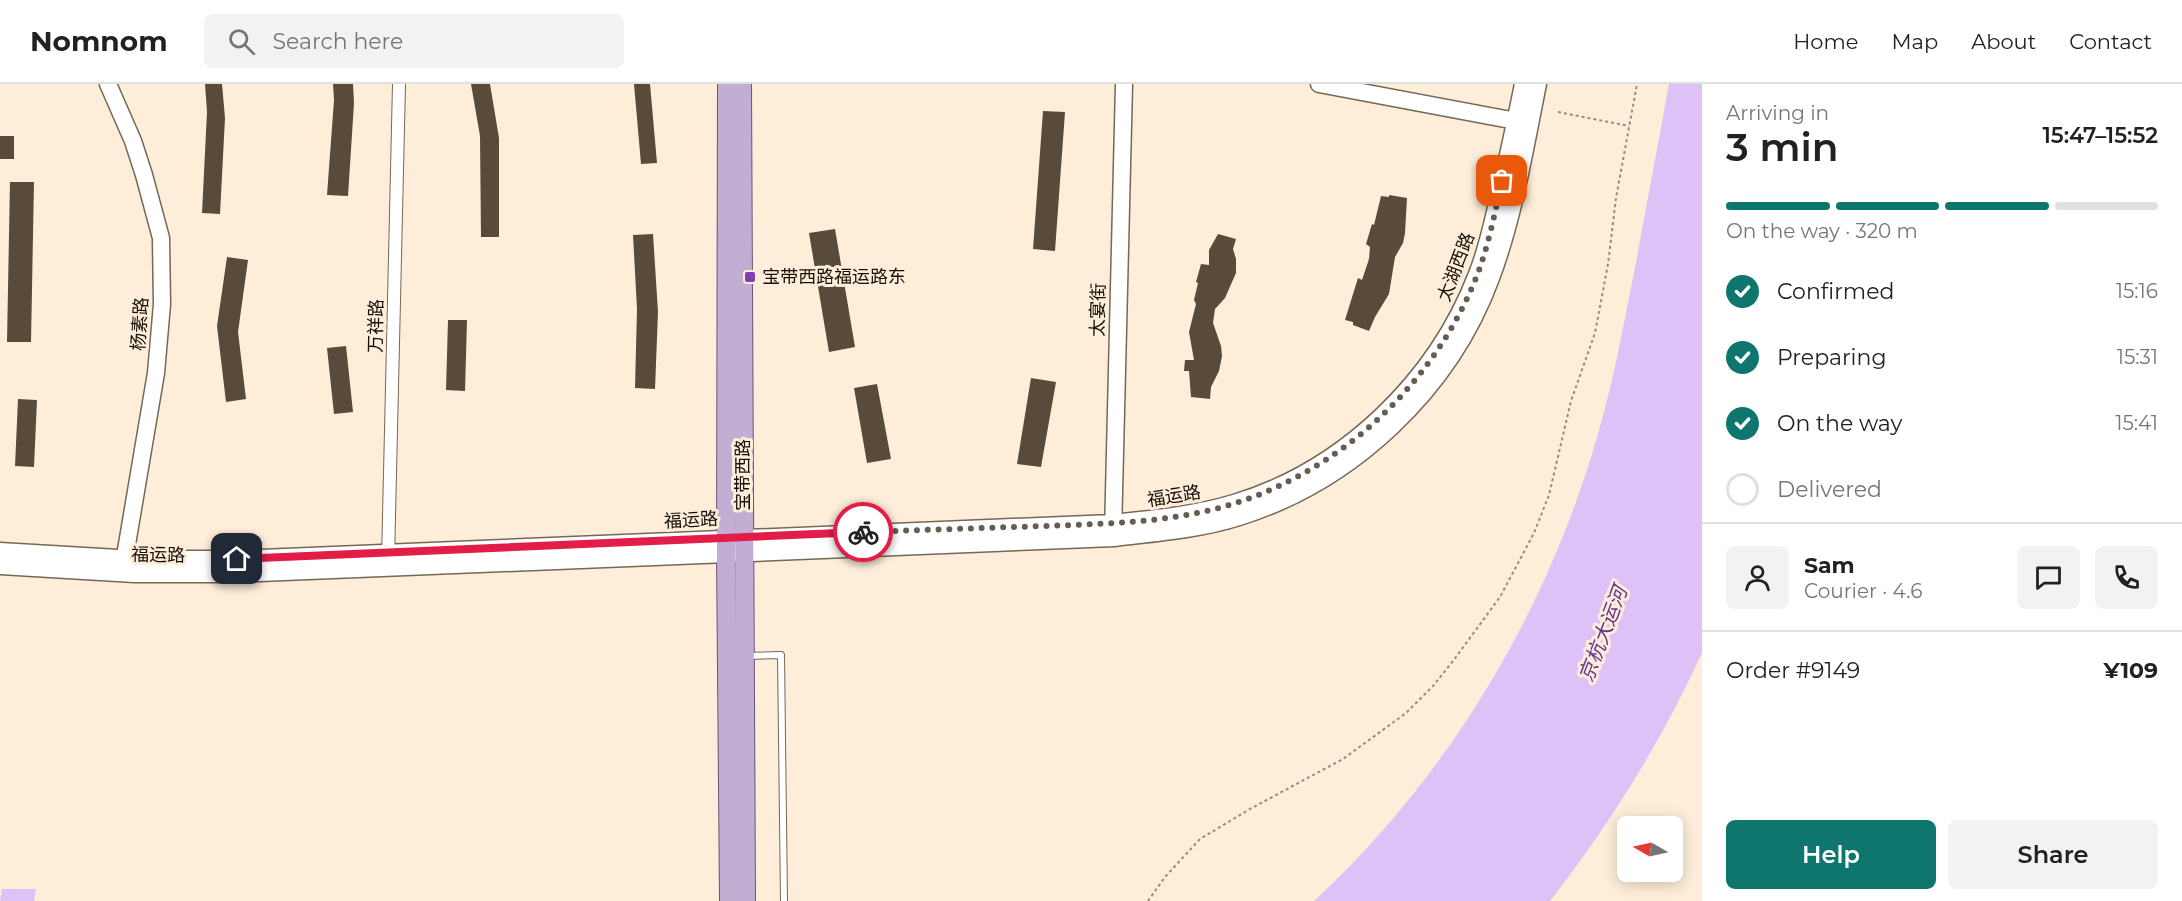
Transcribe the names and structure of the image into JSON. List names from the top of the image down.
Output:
{
  "streets": {
    "main road": [
      "太湖西路",
      "太宴街",
      "杨素路",
      "宝带西路",
      "福运路"
    ],
    "street": ["万祥路"]
  },
  "crossings": [
    ["太湖西路", "福运路"],
    ["太宴街", "福运路"],
    ["杨素路", "福运路"],
    ["万祥路", "福运路"],
    ["宝带西路", "福运路"]
  ],
  "water": ["京杭大运河"],
  "places": {
    "transit": ["宝带西路福运路东"]
  },
  "north": "left",
  "page": {
    "header": "Nomnom",
    "search": "Search here",
    "nav": [
      "Home",
      "Map",
      "About",
      "Contact"
    ],
    "heading": ["3 min", "Arriving in", "15:47–15:52"],
    "panel": [
      "Sam",
      "Courier · 4.6",
      "Order #9149",
      "¥109"
    ],
    "bar": "On the way · 320 m",
    "list": [
      ["Confirmed", "15:16"],
      ["Preparing", "15:31"],
      ["On the way", "15:41"],
      "Delivered"
    ],
    "buttons": ["Help", "Share"]
  }
}
